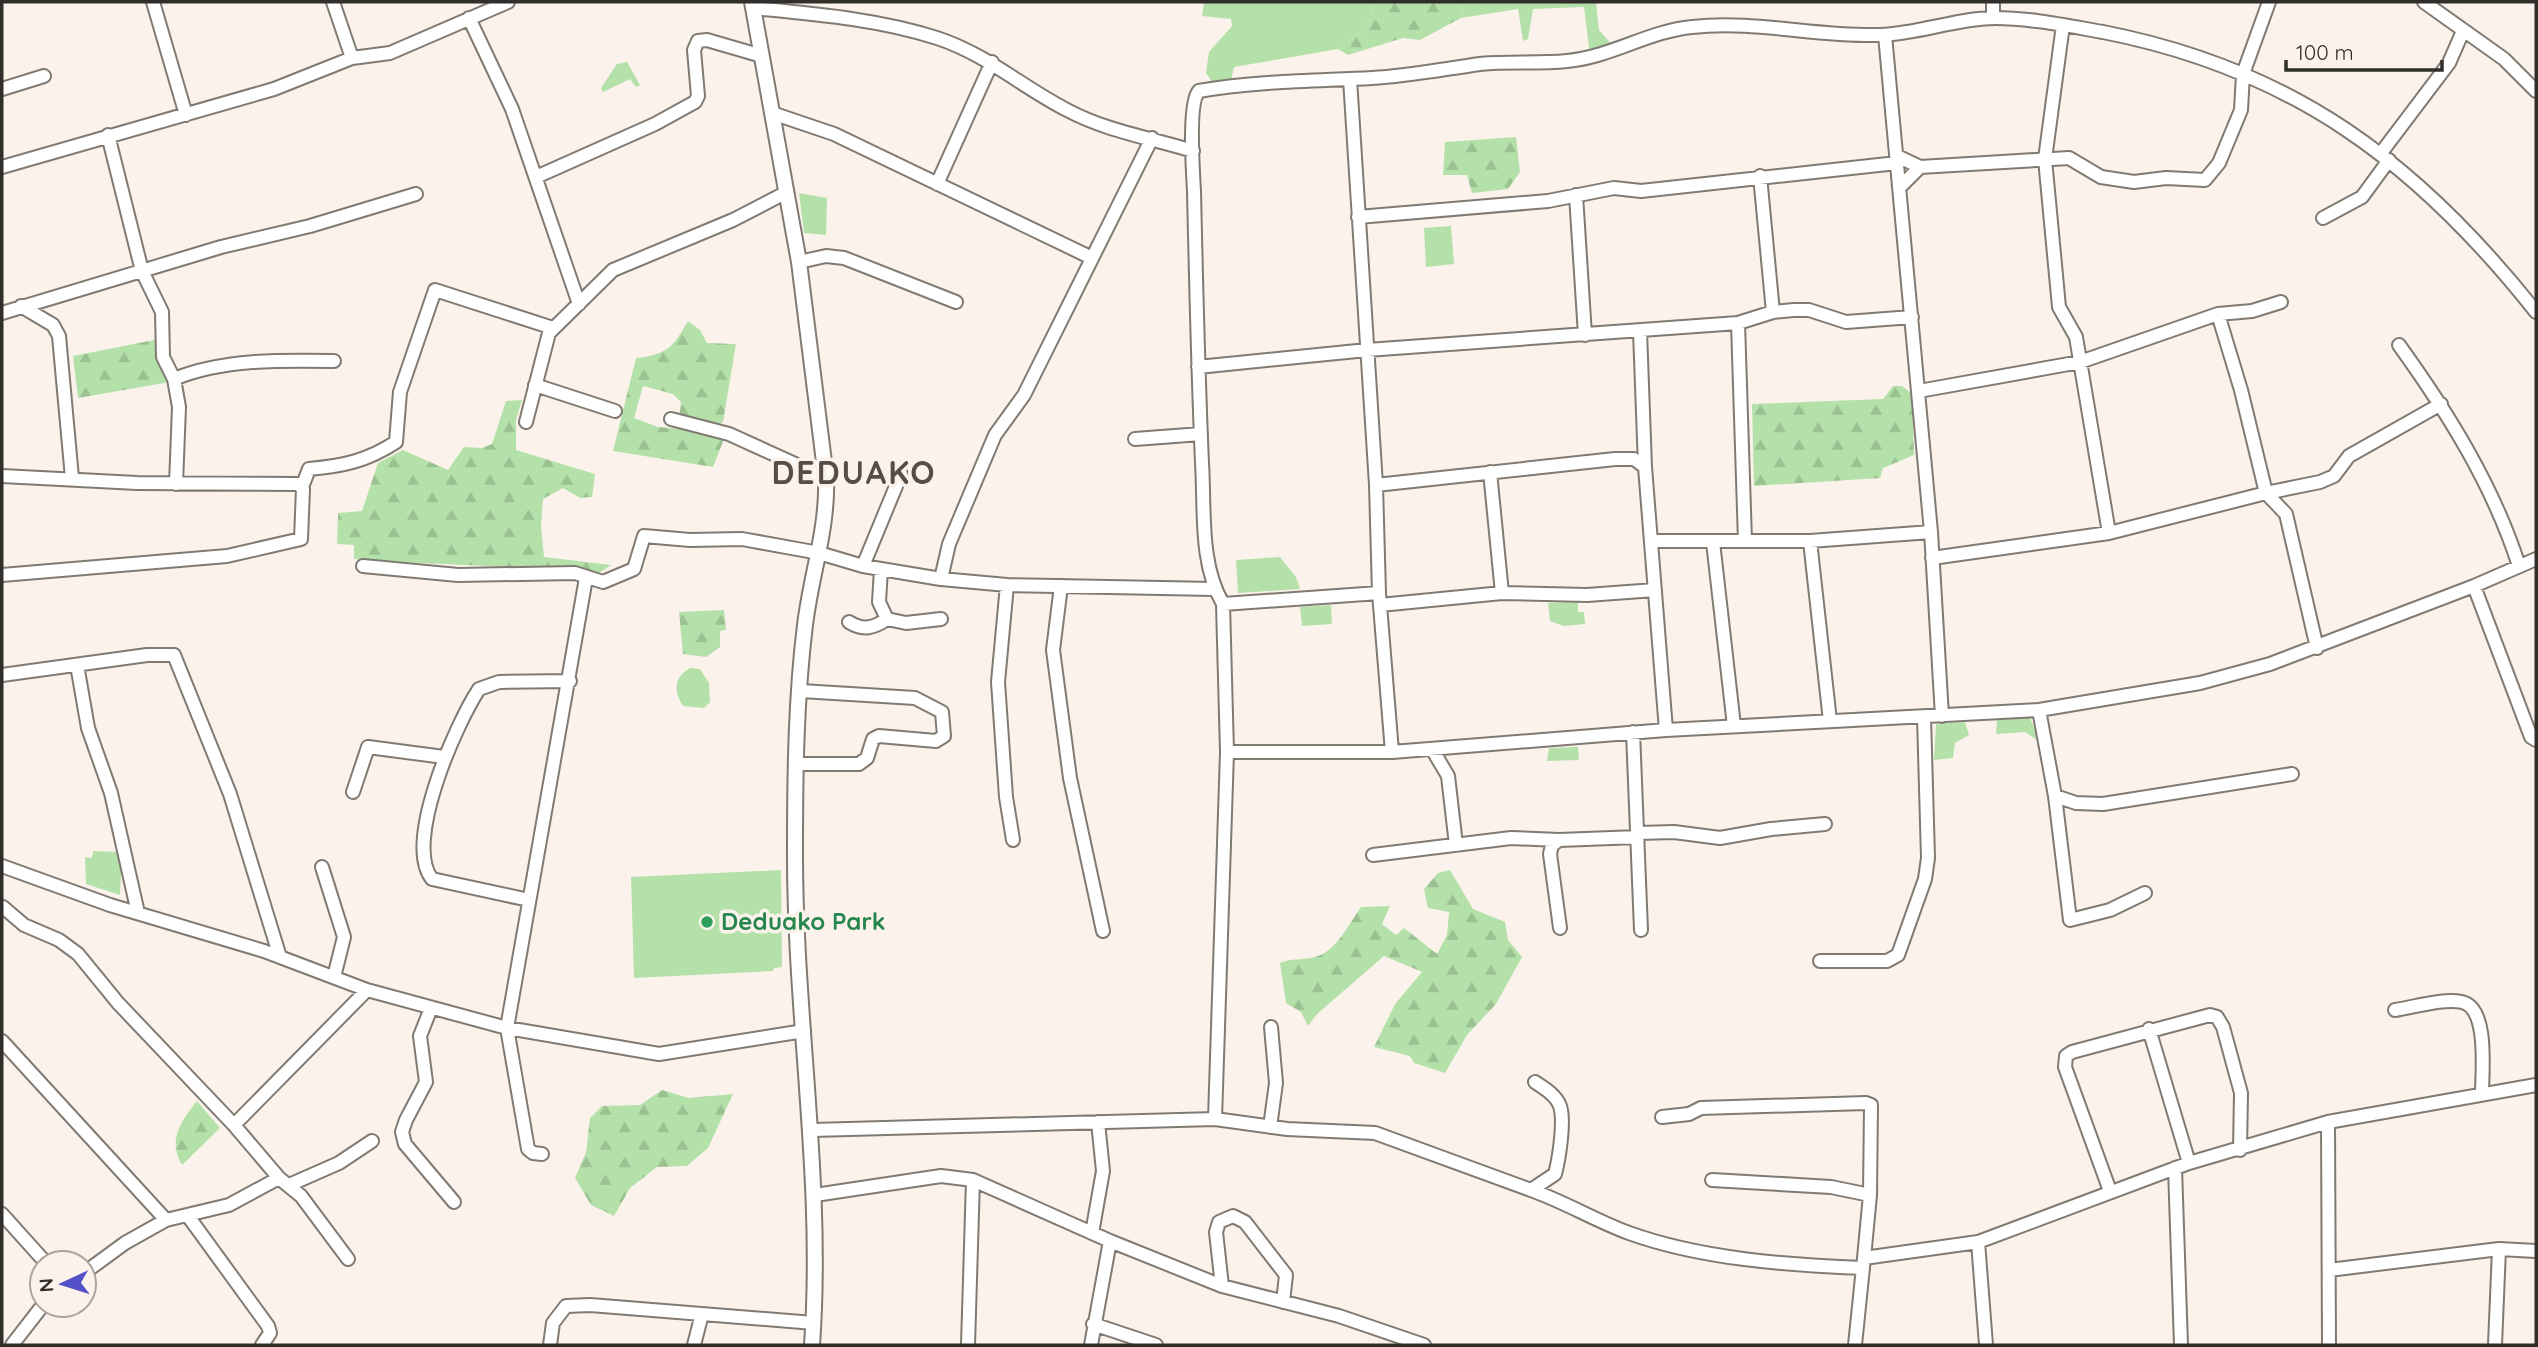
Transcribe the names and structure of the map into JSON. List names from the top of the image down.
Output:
{
  "districts": ["DEDUAKO"],
  "places": ["Deduako Park"],
  "scale_bar": "100 m",
  "north": "left"
}
